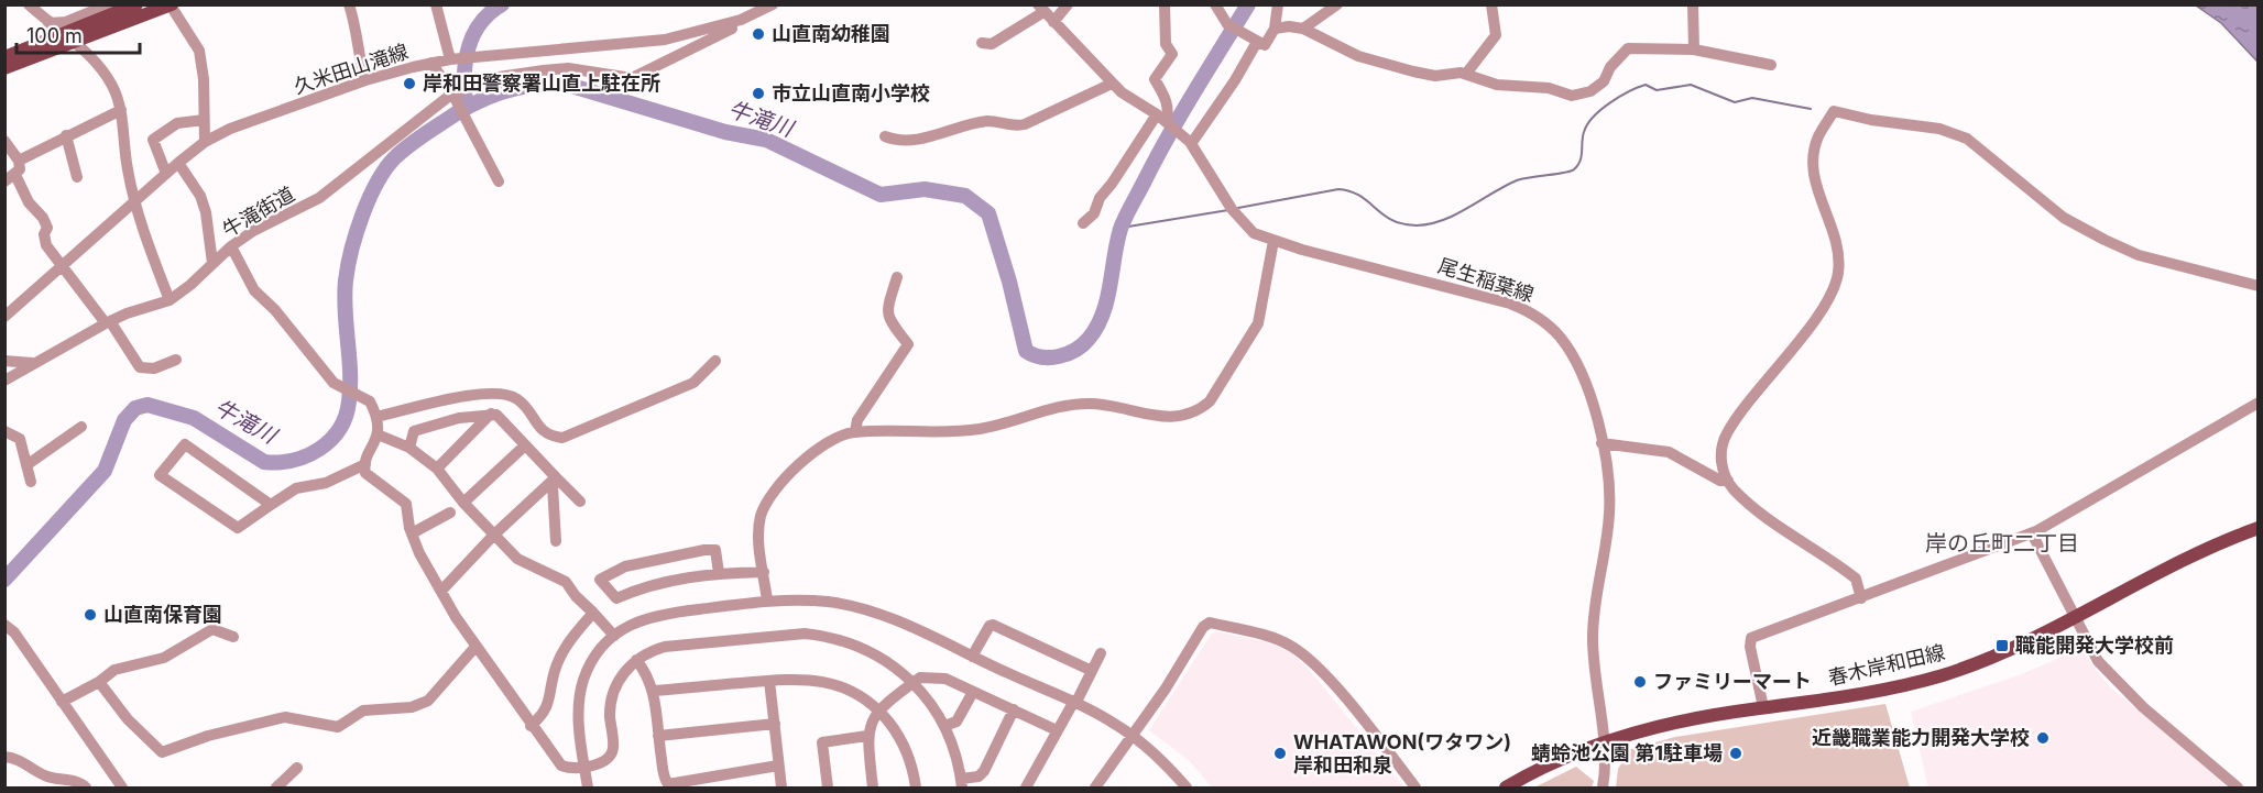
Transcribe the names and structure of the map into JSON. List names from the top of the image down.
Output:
{
  "streets": {
    "main road": ["春木岸和田線"],
    "street": ["久米田山滝線", "牛滝街道", "尾生稲葉線"]
  },
  "crossings": [
    ["久米田山滝線", "牛滝街道"],
    ["尾生稲葉線", "春木岸和田線"]
  ],
  "districts": ["岸の丘町二丁目"],
  "water": ["牛滝川"],
  "places": {
    "other": [
      "山直南幼稚園",
      "岸和田警察署山直上駐在所",
      "市立山直南小学校",
      "山直南保育園",
      "ファミリーマート",
      "近畿職業能力開発大学校",
      "WHATAWON(ワタワン) 岸和田和泉",
      "蜻蛉池公園 第1駐車場"
    ],
    "transit": ["職能開発大学校前"]
  },
  "scale_bar": "100 m"
}
